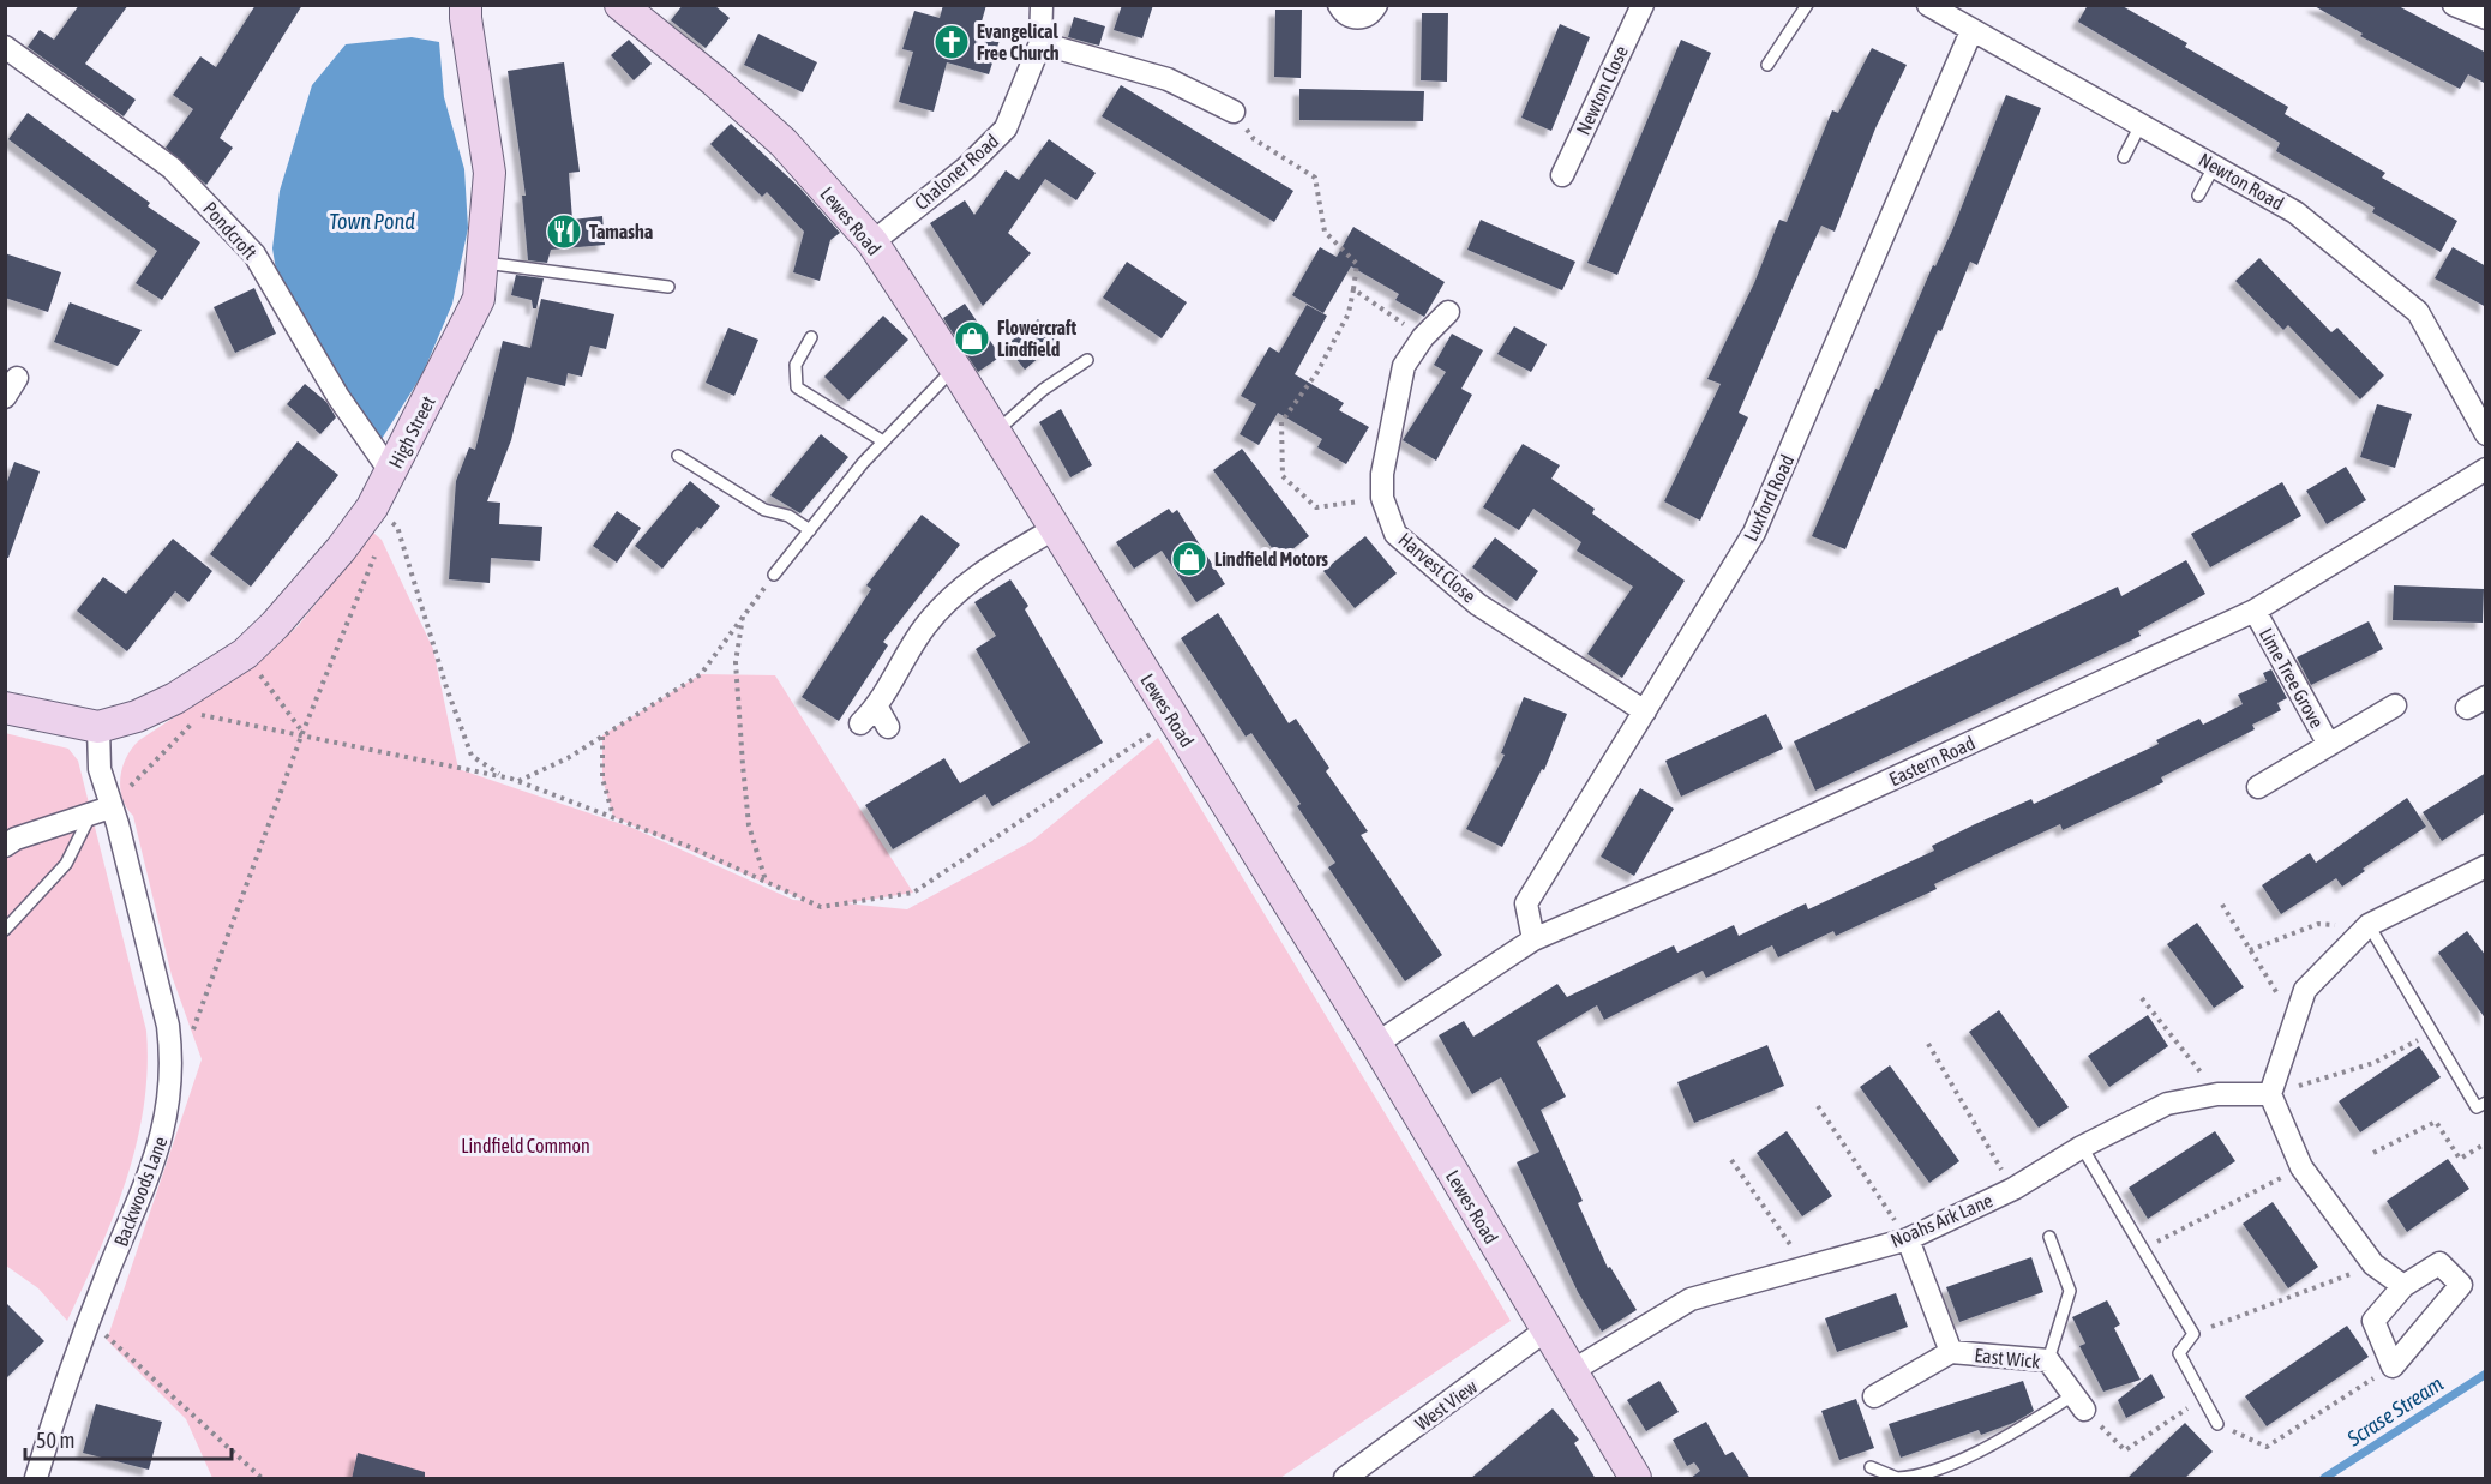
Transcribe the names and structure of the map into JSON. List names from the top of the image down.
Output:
{
  "streets": {
    "main road": ["Lewes Road", "High Street"],
    "street": [
      "Newton Close",
      "Chaloner Road",
      "Newton Road",
      "Pondcroft",
      "Luxford Road",
      "Harvest Close",
      "Lime Tree Grove",
      "Eastern Road",
      "Backwoods Lane",
      "Noahs Ark Lane",
      "East Wick",
      "West View"
    ]
  },
  "crossings": [
    ["Chaloner Road", "Lewes Road"],
    ["Newton Road", "Luxford Road"],
    ["Lewes Road", "Eastern Road"],
    ["Lewes Road", "Noahs Ark Lane"],
    ["Lewes Road", "West View"],
    ["Pondcroft", "High Street"],
    ["High Street", "Backwoods Lane"],
    ["Luxford Road", "Harvest Close"],
    ["Luxford Road", "Eastern Road"],
    ["Lime Tree Grove", "Eastern Road"],
    ["Noahs Ark Lane", "East Wick"]
  ],
  "water": ["Town Pond", "Scrase Stream"],
  "parks": ["Lindfield Common"],
  "places": {
    "church": ["Evangelical Free Church"],
    "restaurant": ["Tamasha"],
    "shop": ["Flowercraft Lindfield", "Lindfield Motors"]
  },
  "scale_bar": "50 m"
}
